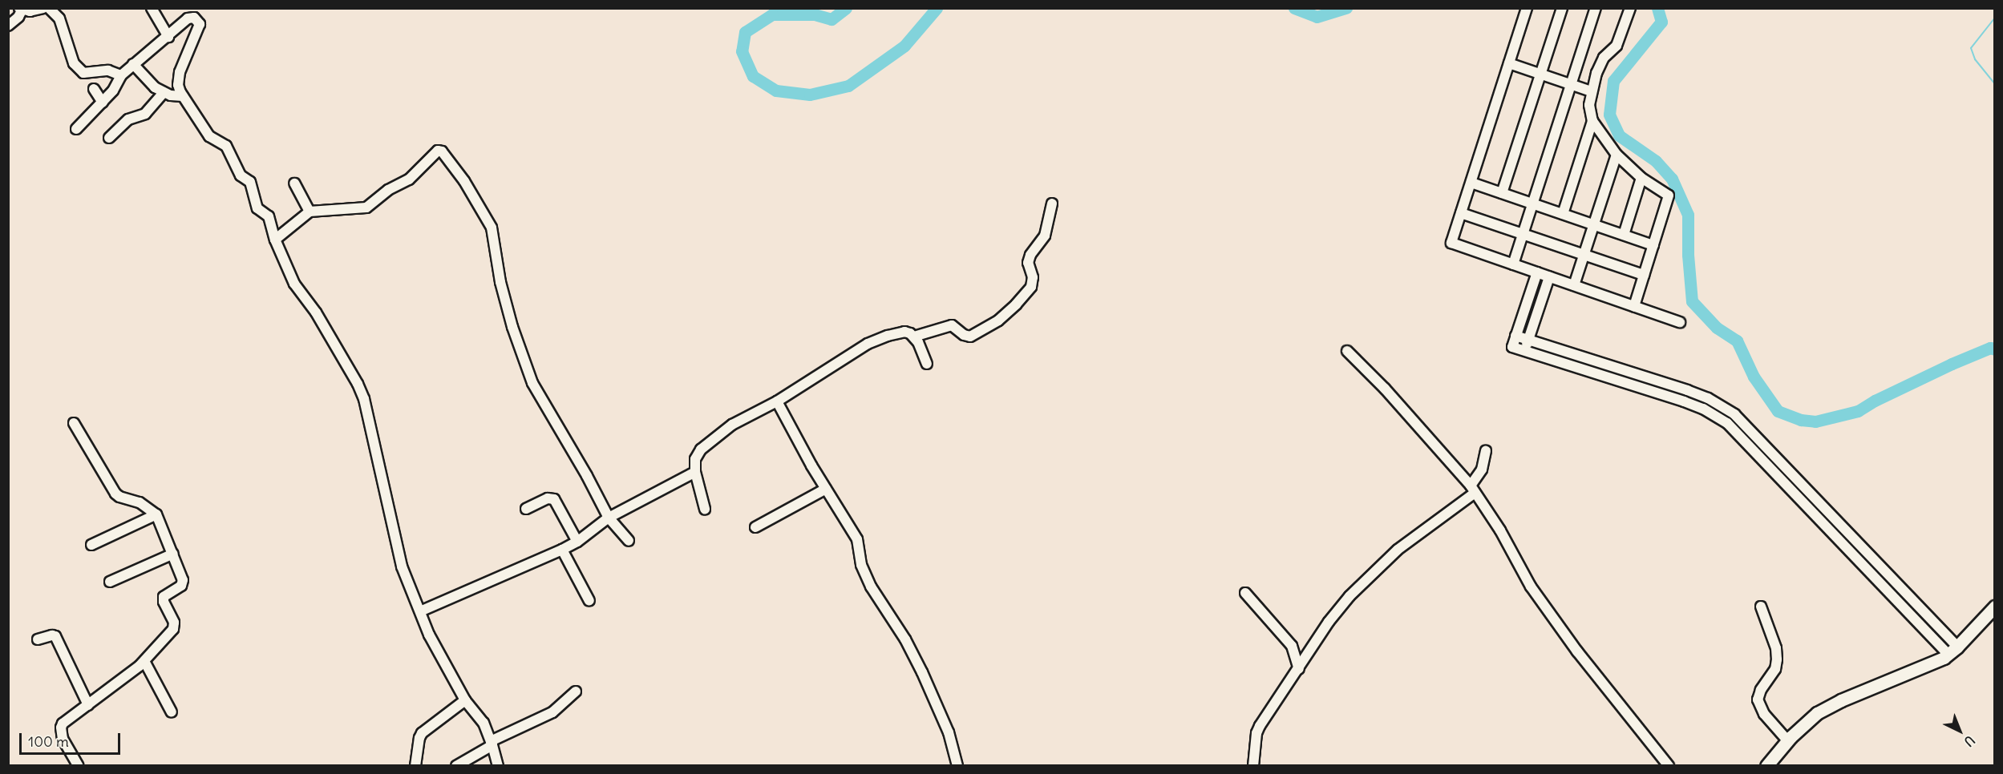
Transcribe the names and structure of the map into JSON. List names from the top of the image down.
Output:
{
  "scale_bar": "100 m",
  "north": "bottom right"
}
